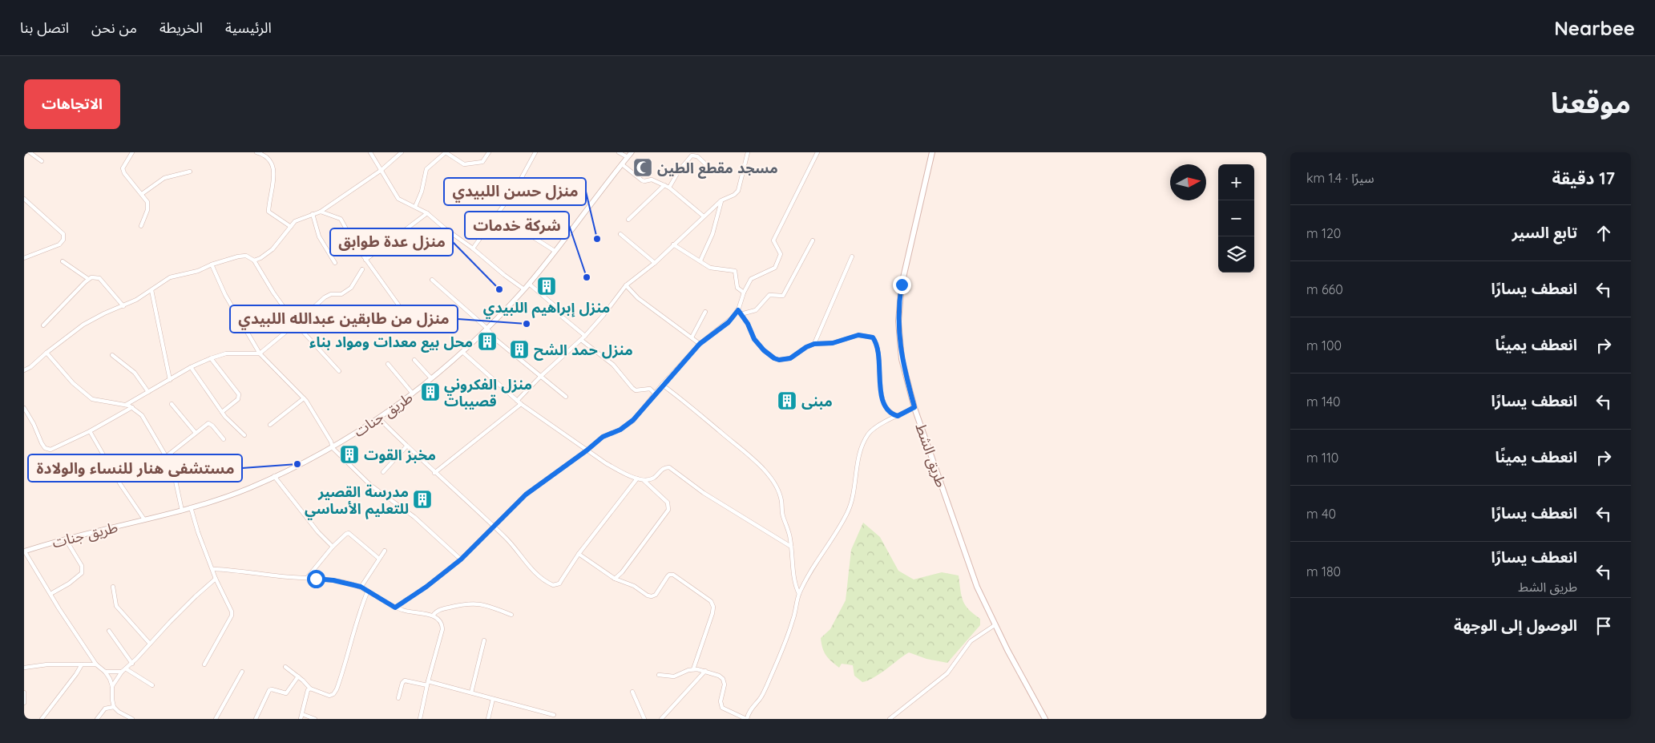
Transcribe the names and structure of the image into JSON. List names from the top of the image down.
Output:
{
  "streets": {
    "main road": ["طريق الشط"],
    "street": ["طريق جنات"]
  },
  "places": {
    "mosque": ["مسجد مقطع الطين"],
    "other": [
      "منزل حسن اللبيدي",
      "شركة خدمات",
      "منزل عدة طوابق",
      "منزل من طابقين عبدالله اللبيدي",
      "مستشفى هنار للنساء والولادة"
    ],
    "building": [
      "منزل إبراهيم اللبيدي",
      "محل بيع معدات ومواد بناء",
      "منزل حمد الشح",
      "منزل الفكروني قصيبات",
      "مبنى",
      "مخبز القوت",
      "مدرسة القصير للتعليم الأساسي"
    ]
  },
  "north": "right",
  "page": {
    "header": "Nearbee",
    "nav": [
      "الرئيسية",
      "الخريطة",
      "من نحن",
      "اتصل بنا"
    ],
    "title": "موقعنا",
    "buttons": "الاتجاهات",
    "heading": ["17 دقيقة", "سيرًا · 1.4 km"],
    "map_buttons": ["+", "−"],
    "list": [
      ["تابع السير", "120 m"],
      ["انعطف يسارًا", "660 m"],
      ["انعطف يمينًا", "100 m"],
      ["انعطف يسارًا", "140 m"],
      ["انعطف يمينًا", "110 m"],
      ["انعطف يسارًا", "40 m"],
      ["انعطف يسارًا", "طريق الشط", "180 m"],
      "الوصول إلى الوجهة"
    ]
  }
}
